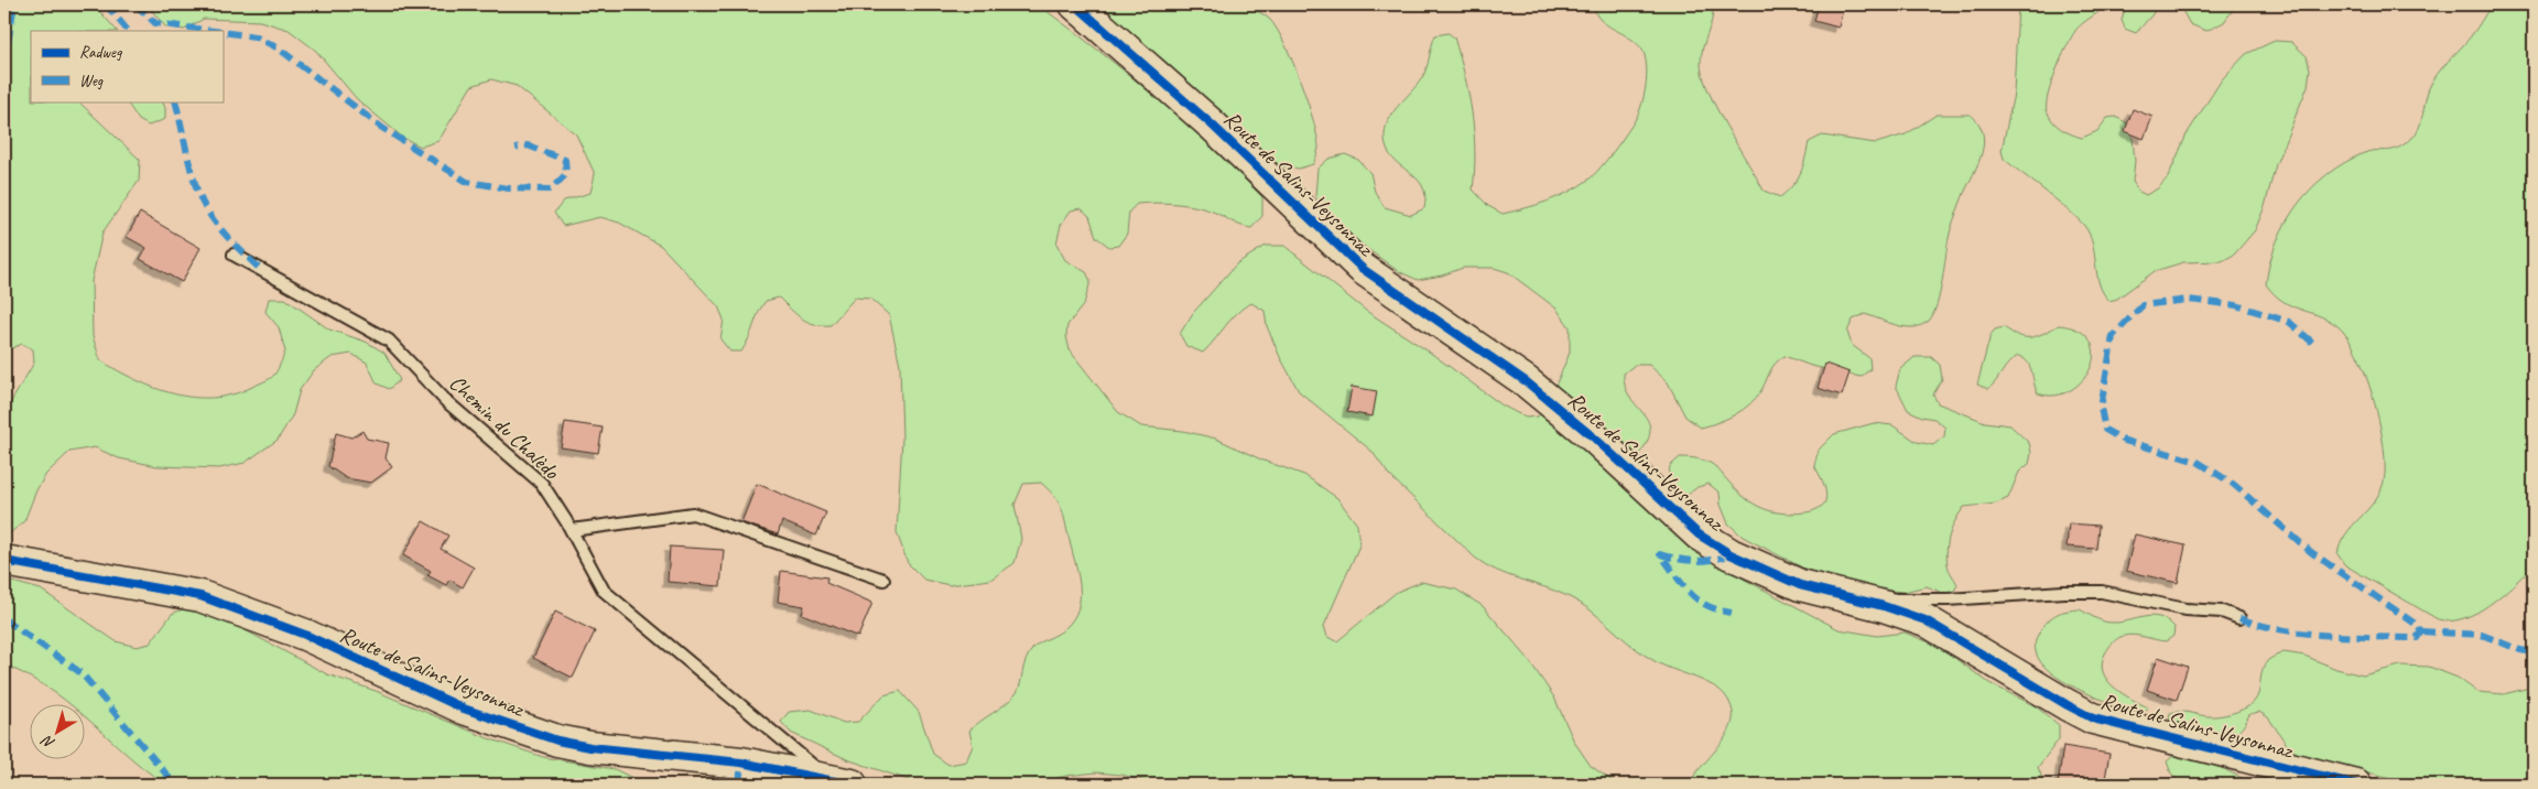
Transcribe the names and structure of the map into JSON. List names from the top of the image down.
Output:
{
  "streets": {
    "street": ["Route de Salins-Veysonnaz"],
    "lane": ["Chemin du Chalèdo"]
  },
  "crossings": [
    ["Route de Salins-Veysonnaz", "Chemin du Chalèdo"]
  ],
  "legend": ["Radweg", "Weg"],
  "north": "bottom left"
}
